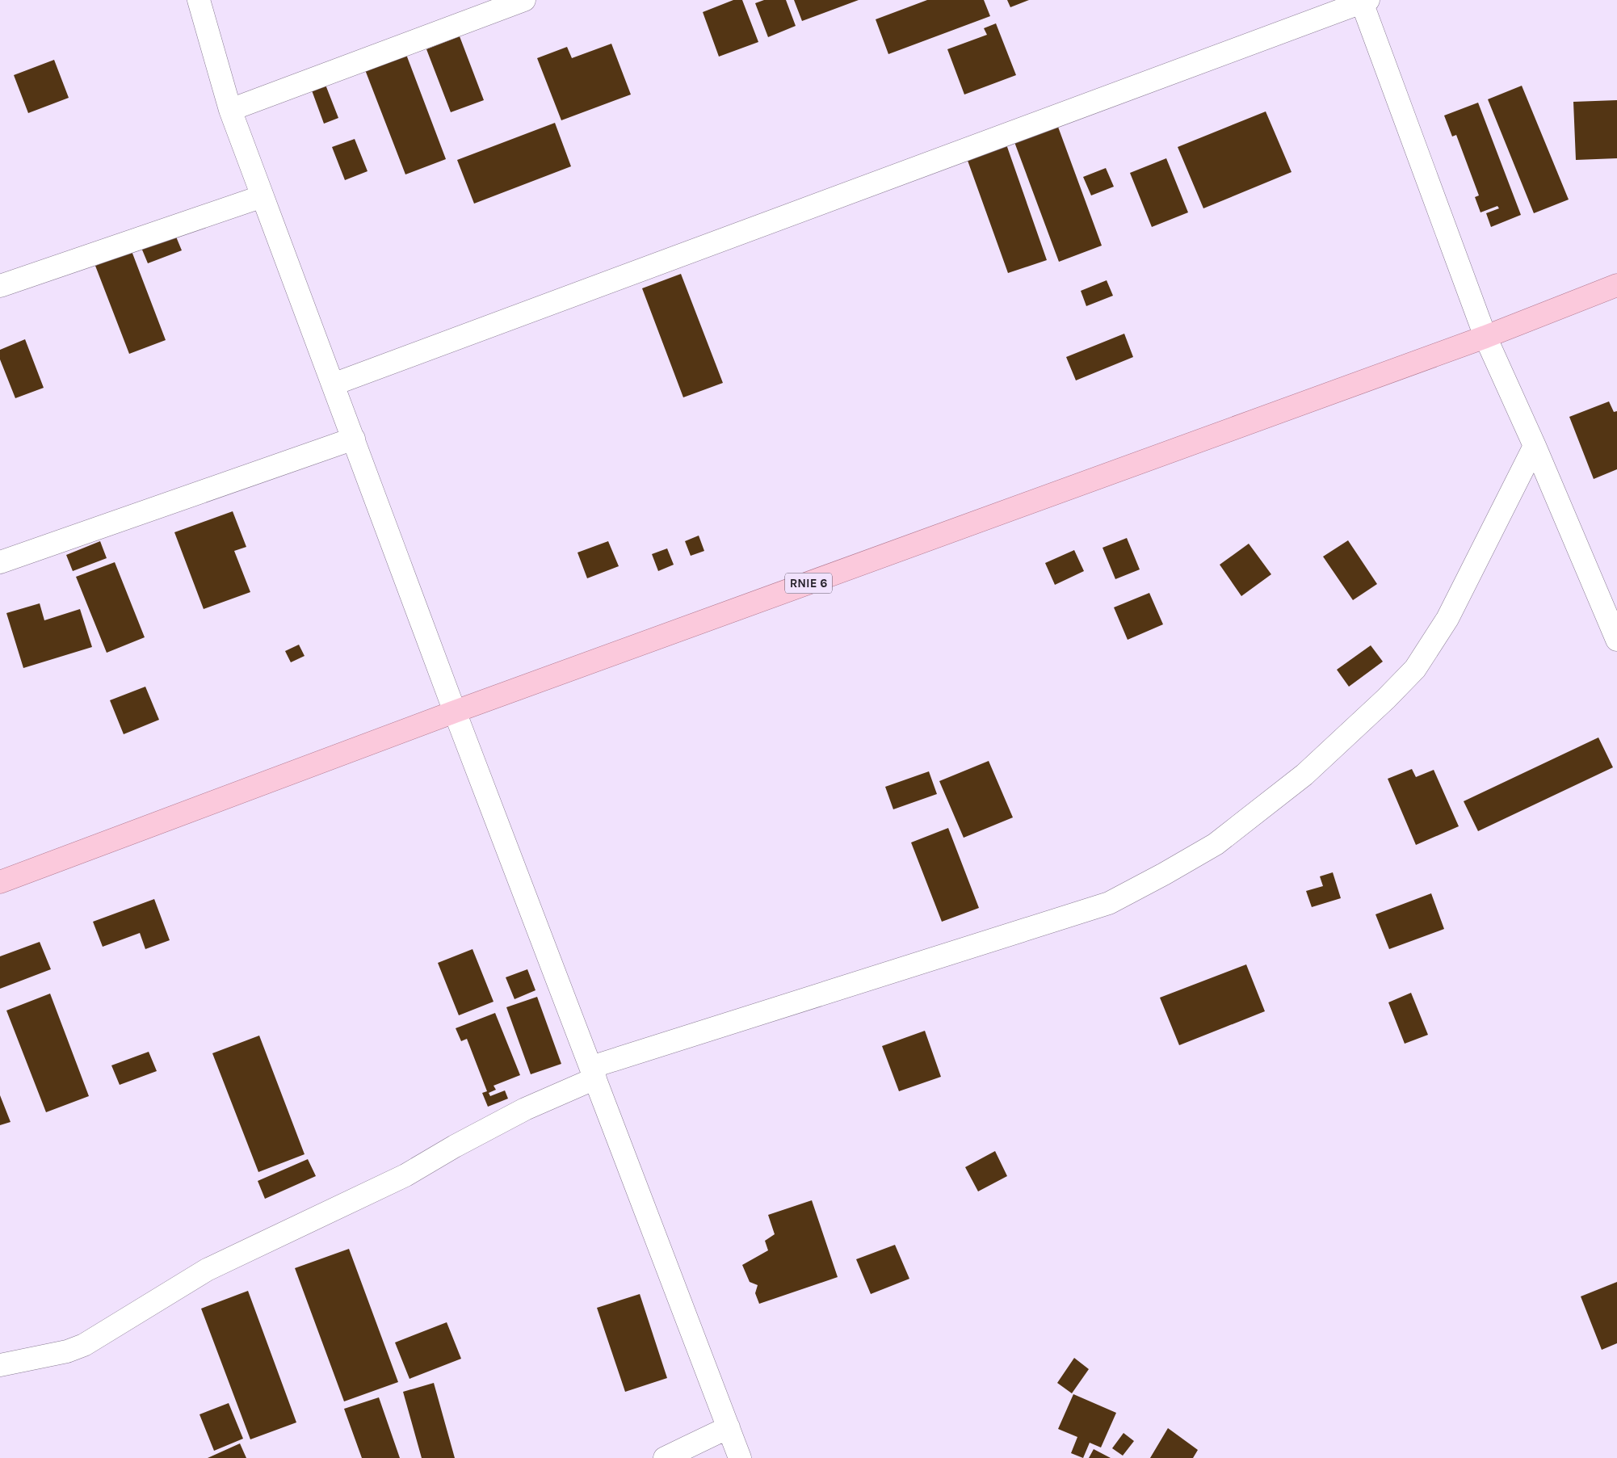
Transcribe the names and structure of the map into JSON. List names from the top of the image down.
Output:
{
  "streets": {
    "main road": ["RNIE 6"]
  }
}
